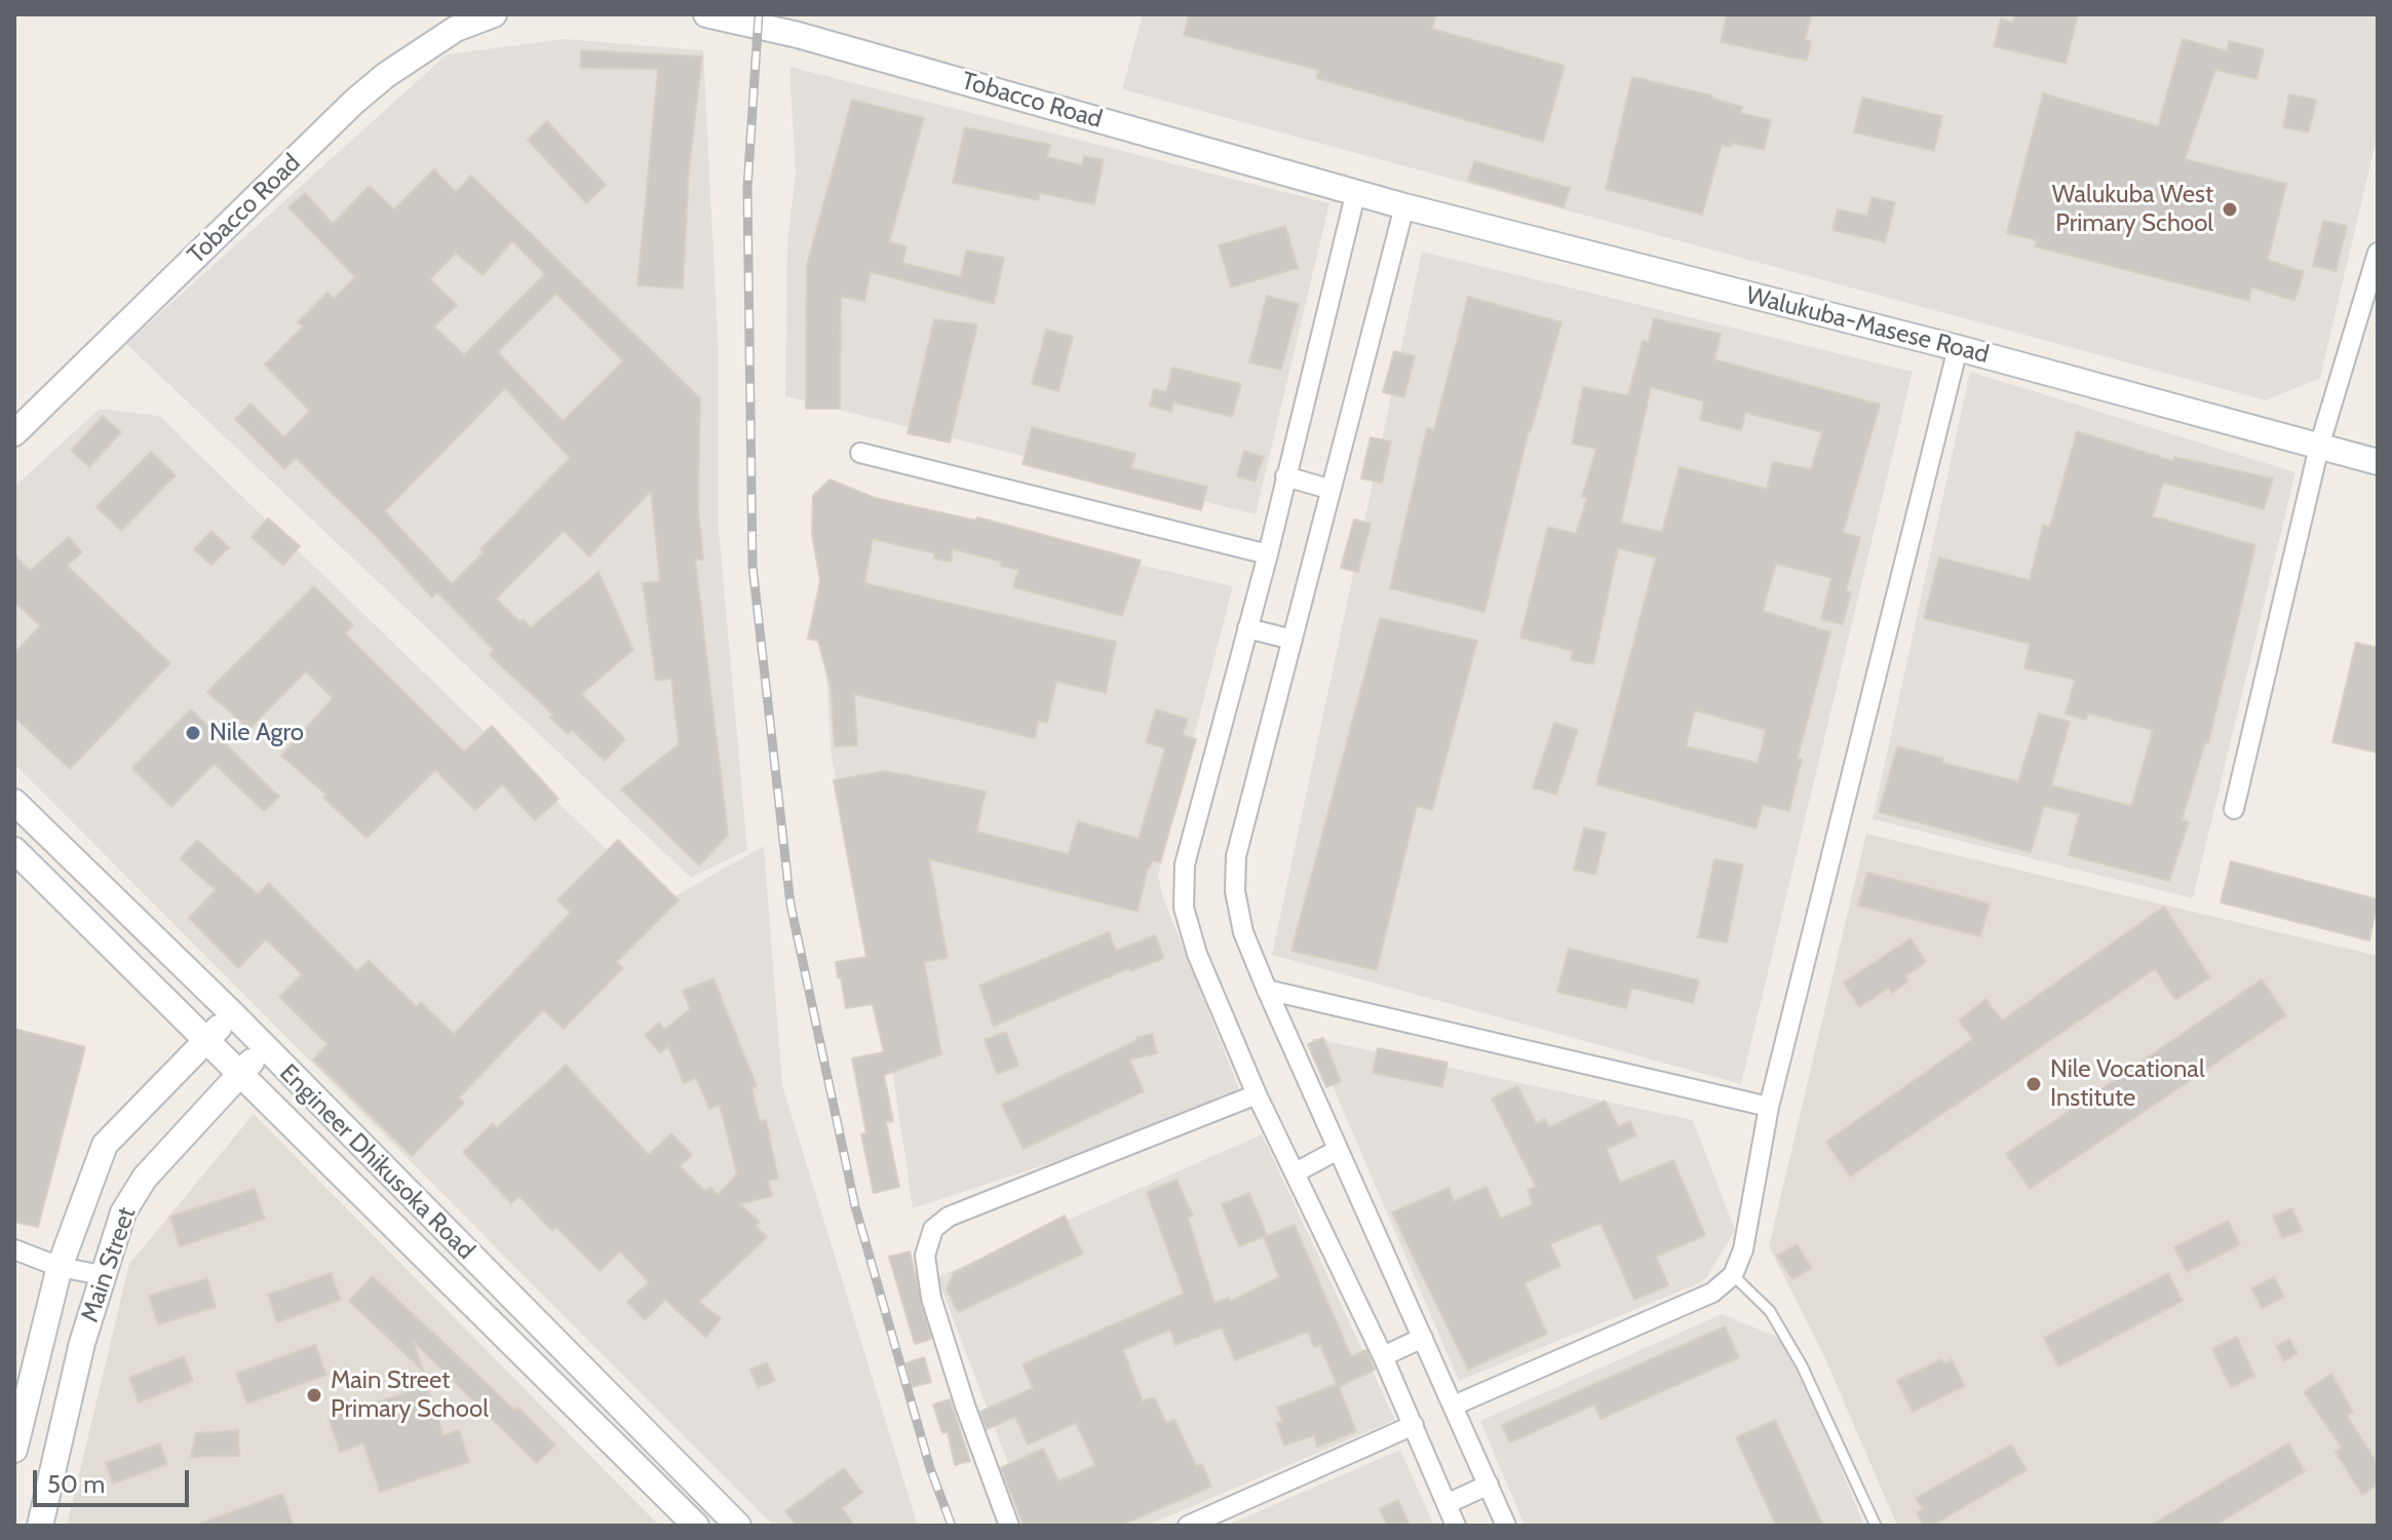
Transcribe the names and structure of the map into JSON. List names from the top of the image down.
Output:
{
  "streets": {
    "street": [
      "Tobacco Road",
      "Walukuba-Masese Road",
      "Engineer Dhikusoka Road",
      "Main Street"
    ]
  },
  "crossings": [
    ["Tobacco Road", "Walukuba-Masese Road"],
    ["Engineer Dhikusoka Road", "Main Street"]
  ],
  "places": [
    "Walukuba West Primary School",
    "Nile Agro",
    "Nile Vocational Institute",
    "Main Street Primary School"
  ],
  "scale_bar": "50 m"
}
